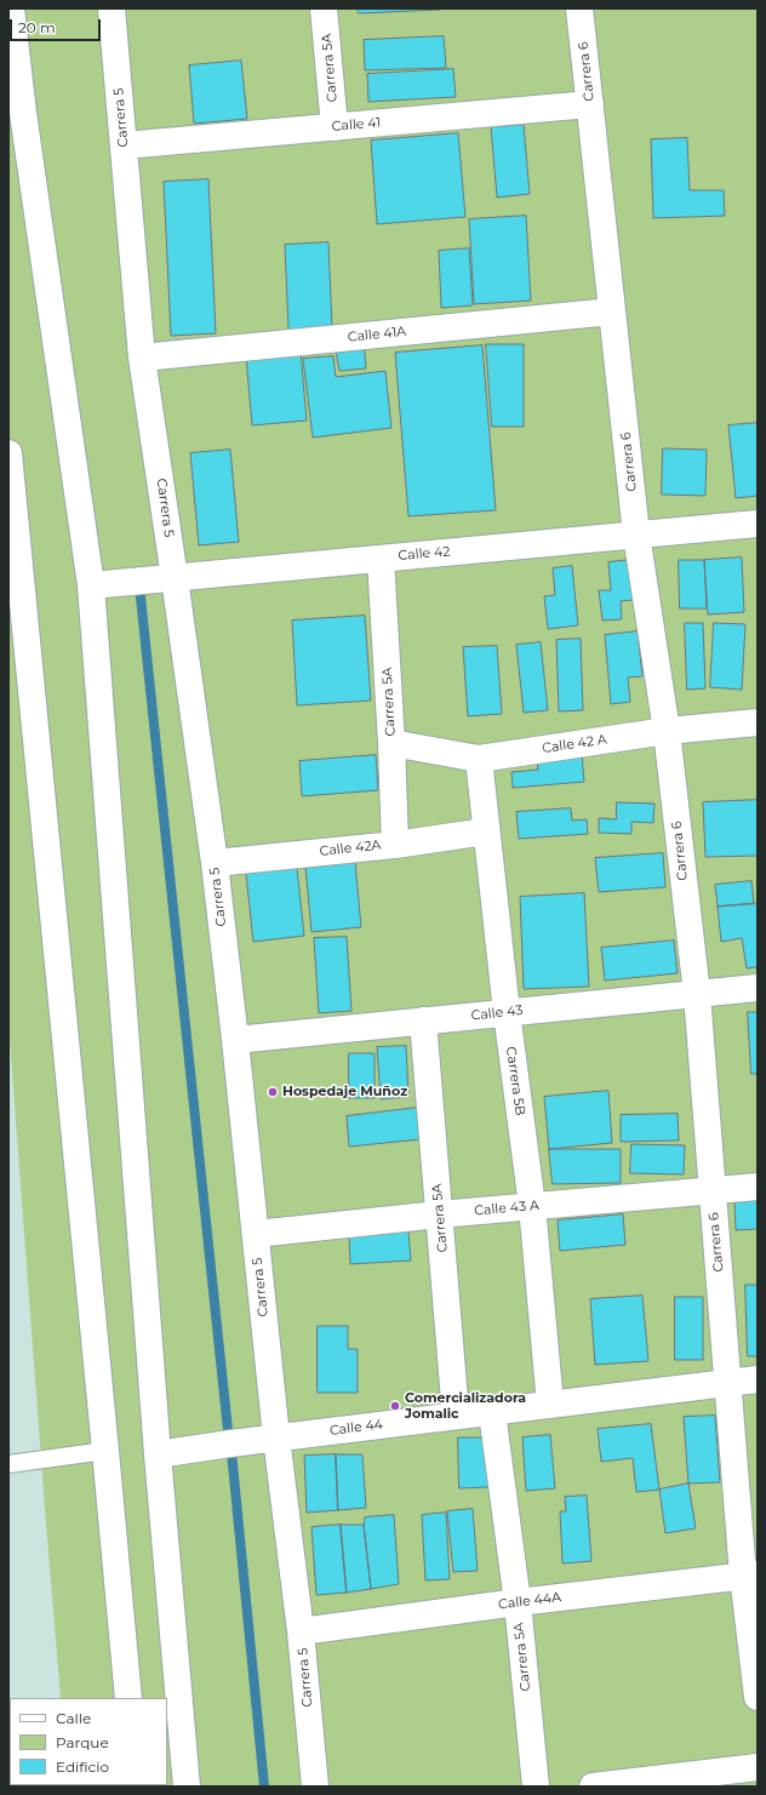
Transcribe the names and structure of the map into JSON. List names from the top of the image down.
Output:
{
  "streets": {
    "street": [
      "Carrera 5A",
      "Carrera 6",
      "Carrera 5",
      "Calle 41",
      "Calle 41A",
      "Calle 42",
      "Calle 42 A",
      "Calle 42A",
      "Calle 43",
      "Carrera 5B",
      "Calle 43 A",
      "Calle 44",
      "Calle 44A"
    ]
  },
  "crossings": [
    ["Carrera 5A", "Calle 41"],
    ["Carrera 5A", "Calle 42"],
    ["Carrera 5A", "Calle 42 A"],
    ["Carrera 5A", "Calle 42A"],
    ["Carrera 5A", "Calle 43"],
    ["Carrera 5A", "Calle 43 A"],
    ["Carrera 5A", "Calle 44"],
    ["Carrera 5A", "Calle 44A"],
    ["Carrera 6", "Calle 41"],
    ["Carrera 6", "Calle 41A"],
    ["Carrera 6", "Calle 42"],
    ["Carrera 6", "Calle 42 A"],
    ["Carrera 6", "Calle 43"],
    ["Carrera 6", "Calle 43 A"],
    ["Carrera 6", "Calle 44"],
    ["Carrera 6", "Calle 44A"],
    ["Carrera 5", "Calle 41"],
    ["Carrera 5", "Calle 41A"],
    ["Carrera 5", "Calle 42"],
    ["Carrera 5", "Calle 42A"],
    ["Carrera 5", "Calle 43"],
    ["Carrera 5", "Calle 43 A"],
    ["Carrera 5", "Calle 44"],
    ["Carrera 5", "Calle 44A"],
    ["Calle 42 A", "Carrera 5B"],
    ["Calle 42A", "Carrera 5B"],
    ["Calle 43", "Carrera 5B"],
    ["Carrera 5B", "Calle 43 A"],
    ["Carrera 5B", "Calle 44"]
  ],
  "places": ["Hospedaje Muñoz", "Comercializadora Jomalic"],
  "legend": ["Calle", "Parque", "Edificio"],
  "scale_bar": "20 m"
}
